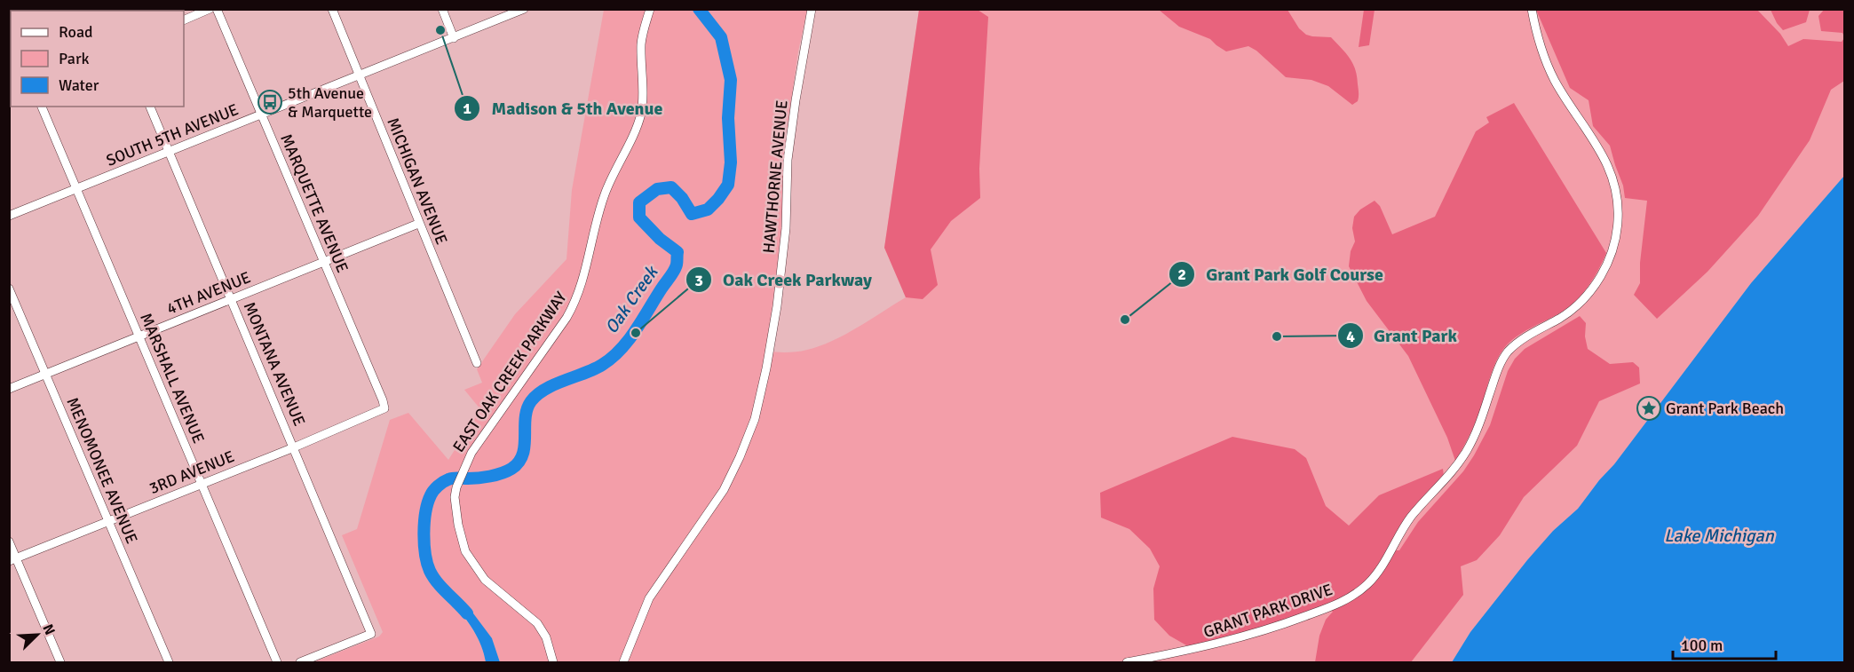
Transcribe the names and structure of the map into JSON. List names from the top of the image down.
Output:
{
  "streets": {
    "street": [
      "SOUTH 5TH AVENUE",
      "HAWTHORNE AVENUE",
      "MICHIGAN AVENUE",
      "MARQUETTE AVENUE",
      "4TH AVENUE",
      "MONTANA AVENUE",
      "EAST OAK CREEK PARKWAY",
      "MARSHALL AVENUE",
      "MENOMONEE AVENUE",
      "3RD AVENUE",
      "GRANT PARK DRIVE"
    ]
  },
  "crossings": [
    ["SOUTH 5TH AVENUE", "MICHIGAN AVENUE"],
    ["SOUTH 5TH AVENUE", "MARQUETTE AVENUE"],
    ["SOUTH 5TH AVENUE", "MONTANA AVENUE"],
    ["SOUTH 5TH AVENUE", "MARSHALL AVENUE"],
    ["MICHIGAN AVENUE", "4TH AVENUE"],
    ["MARQUETTE AVENUE", "4TH AVENUE"],
    ["MARQUETTE AVENUE", "3RD AVENUE"],
    ["4TH AVENUE", "MONTANA AVENUE"],
    ["4TH AVENUE", "MARSHALL AVENUE"],
    ["4TH AVENUE", "MENOMONEE AVENUE"],
    ["MONTANA AVENUE", "3RD AVENUE"],
    ["MARSHALL AVENUE", "3RD AVENUE"],
    ["MENOMONEE AVENUE", "3RD AVENUE"]
  ],
  "water": ["Oak Creek", "Lake Michigan"],
  "places": {
    "other": [
      "Madison & 5th Avenue",
      "Grant Park Golf Course",
      "Oak Creek Parkway",
      "Grant Park"
    ],
    "bus stop": ["5th Avenue & Marquette"],
    "place": ["Grant Park Beach"]
  },
  "legend": ["Road", "Park", "Water"],
  "scale_bar": "100 m",
  "north": "top right"
}
